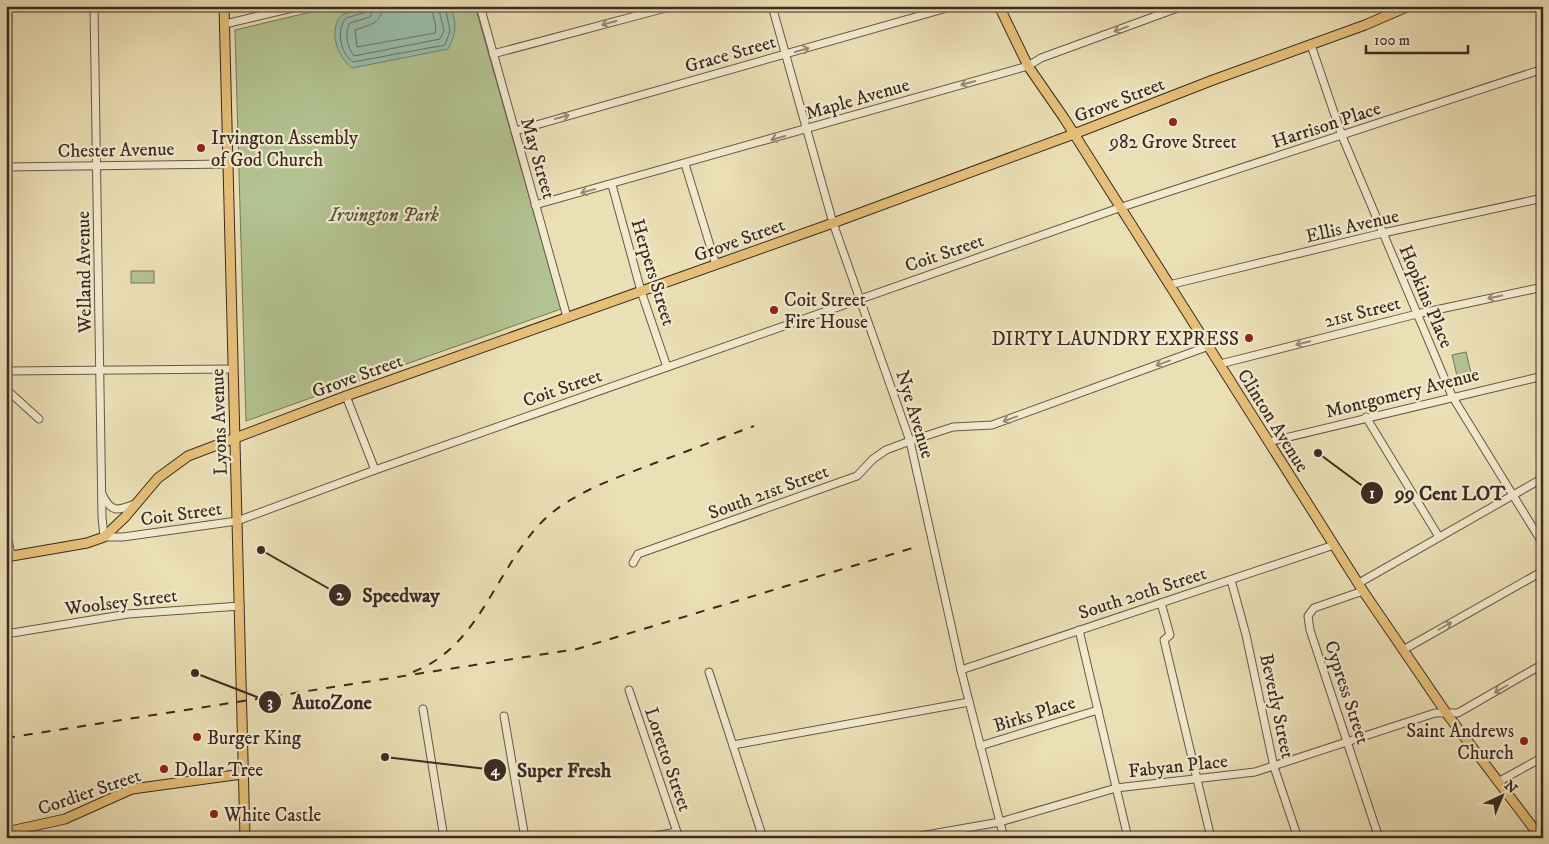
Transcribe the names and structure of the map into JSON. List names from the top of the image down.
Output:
{
  "streets": {
    "main road": [
      "Grove Street",
      "Coit Street",
      "Clinton Avenue",
      "Lyons Avenue",
      "Cordier Street"
    ],
    "street": [
      "Grace Street",
      "Maple Avenue",
      "Harrison Place",
      "Chester Avenue",
      "May Street",
      "Ellis Avenue",
      "Welland Avenue",
      "Herpers Street",
      "Hopkins Place",
      "21st Street",
      "Montgomery Avenue",
      "Nye Avenue",
      "South 21st Street",
      "South 20th Street",
      "Woolsey Street",
      "Cypress Street",
      "Beverly Street",
      "Birks Place",
      "Loretto Street",
      "Fabyan Place"
    ]
  },
  "crossings": [
    ["Grace Street", "May Street"],
    ["Grace Street", "Nye Avenue"],
    ["Maple Avenue", "May Street"],
    ["Maple Avenue", "Herpers Street"],
    ["Maple Avenue", "Nye Avenue"],
    ["Maple Avenue", "Clinton Avenue"],
    ["Grove Street", "May Street"],
    ["Grove Street", "Coit Street"],
    ["Grove Street", "Welland Avenue"],
    ["Grove Street", "Herpers Street"],
    ["Grove Street", "Hopkins Place"],
    ["Grove Street", "Nye Avenue"],
    ["Grove Street", "Clinton Avenue"],
    ["Grove Street", "Lyons Avenue"],
    ["Harrison Place", "Coit Street"],
    ["Harrison Place", "Hopkins Place"],
    ["Harrison Place", "Clinton Avenue"],
    ["Chester Avenue", "Welland Avenue"],
    ["Chester Avenue", "Lyons Avenue"],
    ["Ellis Avenue", "Hopkins Place"],
    ["Ellis Avenue", "Clinton Avenue"],
    ["Coit Street", "Welland Avenue"],
    ["Coit Street", "Herpers Street"],
    ["Coit Street", "Nye Avenue"],
    ["Coit Street", "Clinton Avenue"],
    ["Coit Street", "Lyons Avenue"],
    ["Hopkins Place", "21st Street"],
    ["Hopkins Place", "Montgomery Avenue"],
    ["21st Street", "Clinton Avenue"],
    ["Montgomery Avenue", "Clinton Avenue"],
    ["Nye Avenue", "South 21st Street"],
    ["Nye Avenue", "South 20th Street"],
    ["Nye Avenue", "Birks Place"],
    ["Nye Avenue", "Fabyan Place"],
    ["Clinton Avenue", "South 20th Street"],
    ["Clinton Avenue", "Cypress Street"],
    ["Clinton Avenue", "Fabyan Place"],
    ["Lyons Avenue", "Woolsey Street"],
    ["Lyons Avenue", "Cordier Street"],
    ["South 20th Street", "Beverly Street"],
    ["Cypress Street", "Fabyan Place"],
    ["Beverly Street", "Fabyan Place"]
  ],
  "one_way": ["Grace Street", "Maple Avenue", "21st Street"],
  "parks": ["Irvington Park"],
  "places": [
    "982 Grove Street",
    "Irvington Assembly of God Church",
    "Coit Street Fire House",
    "DIRTY LAUNDRY EXPRESS",
    "99 Cent LOT",
    "Speedway",
    "AutoZone",
    "Burger King",
    "Saint Andrews Church",
    "Super Fresh",
    "Dollar Tree",
    "White Castle"
  ],
  "scale_bar": "100 m",
  "north": "top right"
}
